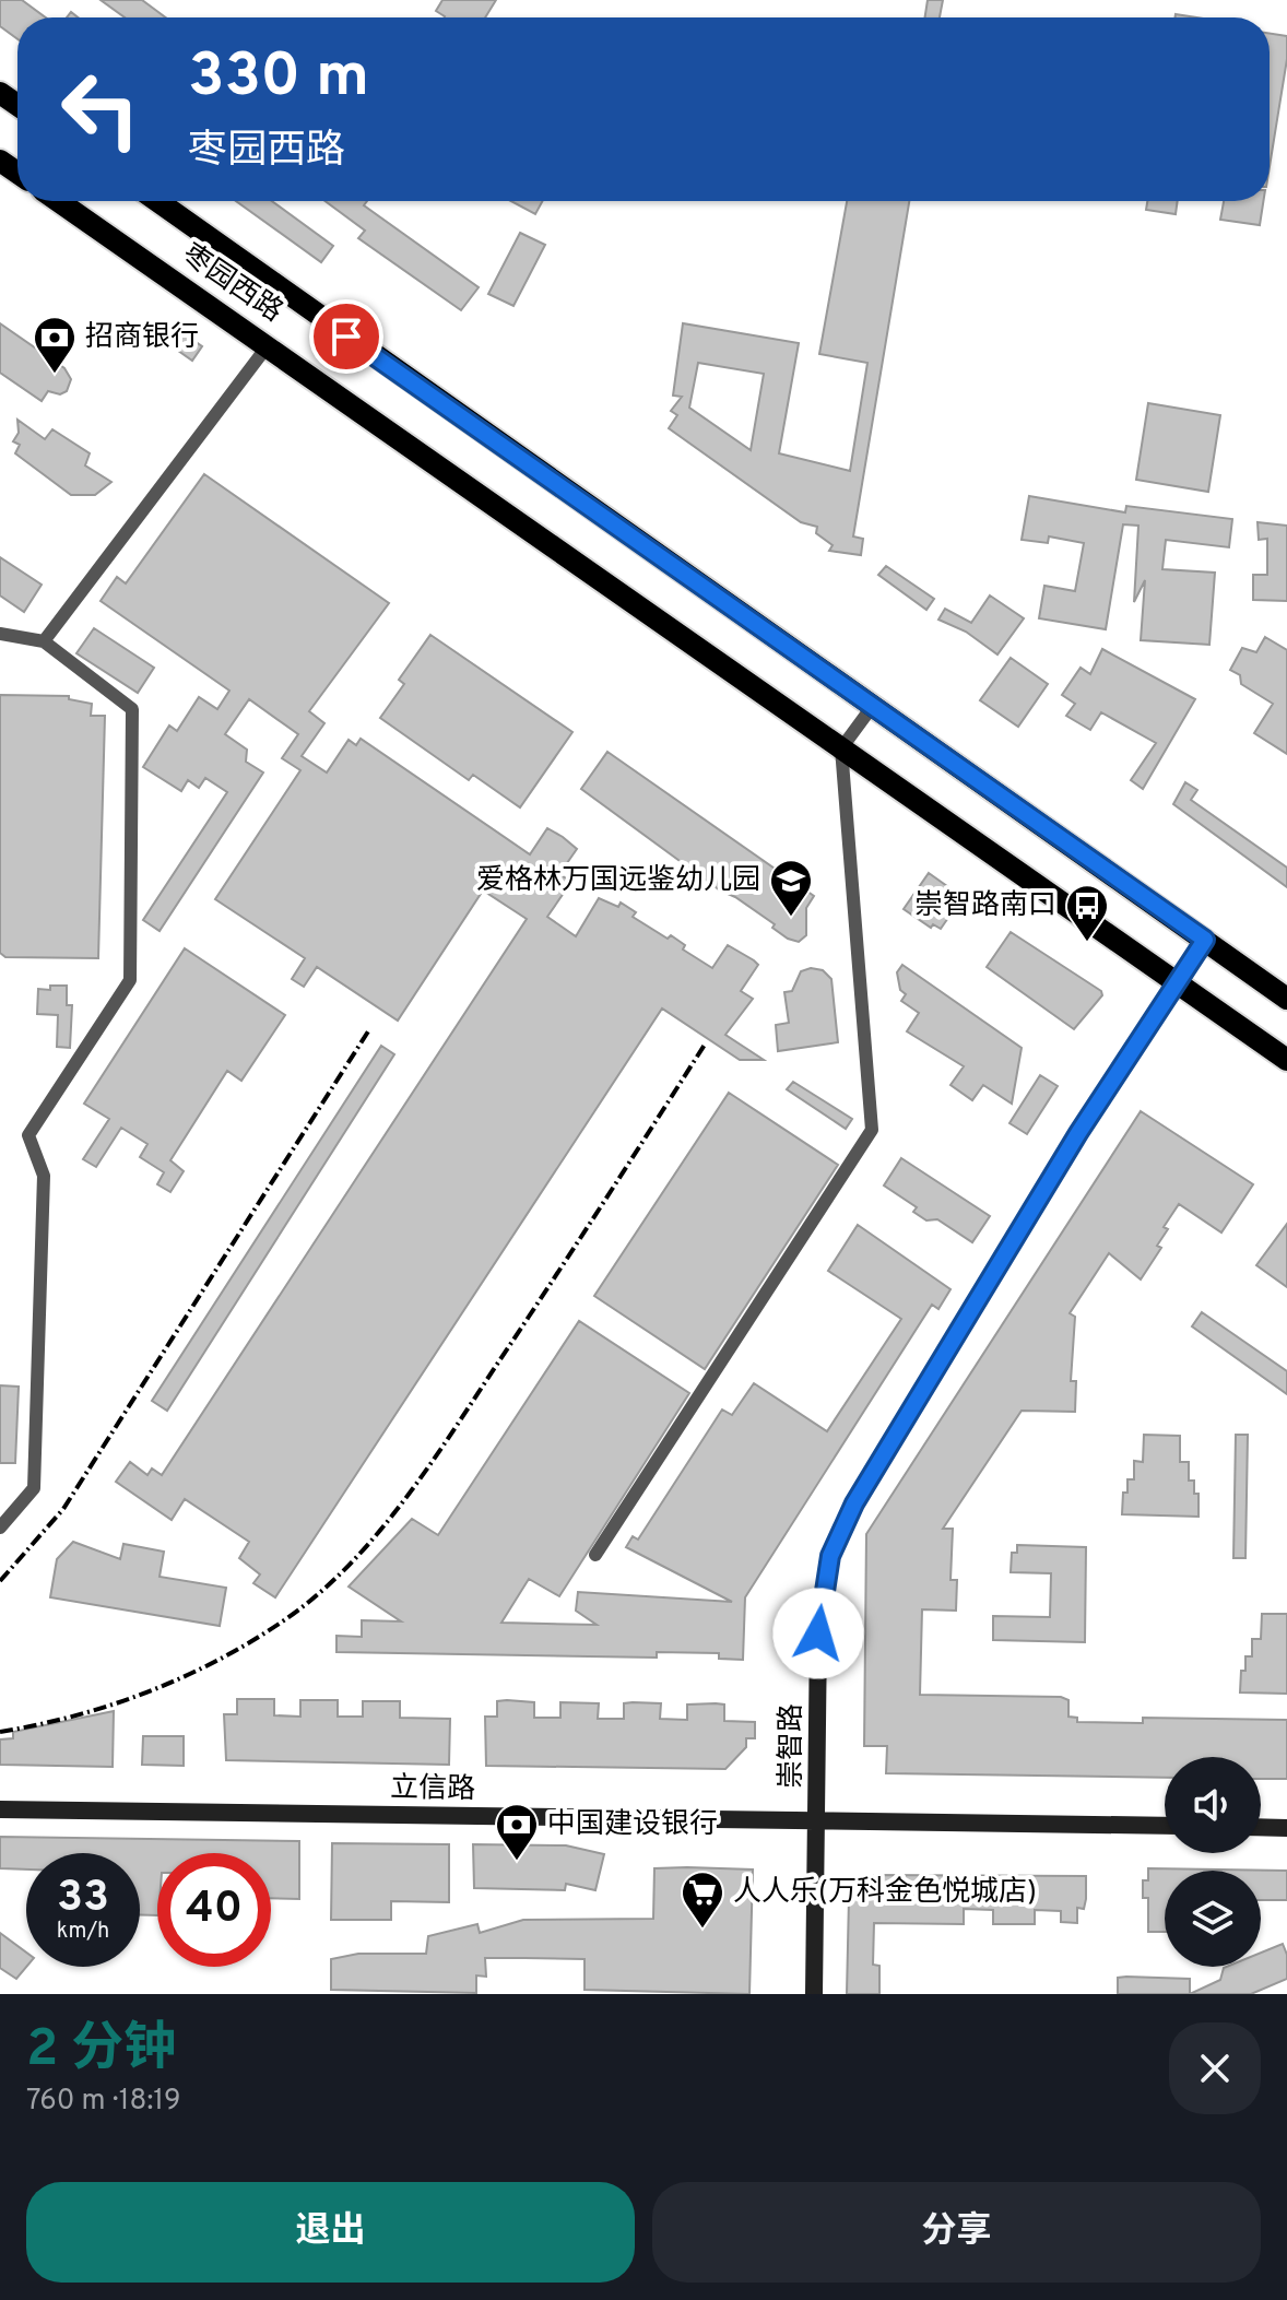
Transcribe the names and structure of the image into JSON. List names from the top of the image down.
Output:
{
  "streets": {
    "main road": ["枣园西路"],
    "street": ["崇智路", "立信路"]
  },
  "crossings": [
    ["枣园西路", "崇智路"],
    ["崇智路", "立信路"]
  ],
  "places": {
    "bank": ["招商银行", "中国建设银行"],
    "school or university": ["爱格林万国远鉴幼儿园"],
    "bus stop": ["崇智路南口"],
    "supermarket": ["人人乐(万科金色悦城店)"]
  },
  "page": {
    "turn": ["330 m", "枣园西路"],
    "speed": "33 km/h",
    "limit": "40",
    "heading": ["2 分钟", "760 m · 18:19"],
    "buttons": ["退出", "分享"]
  }
}
